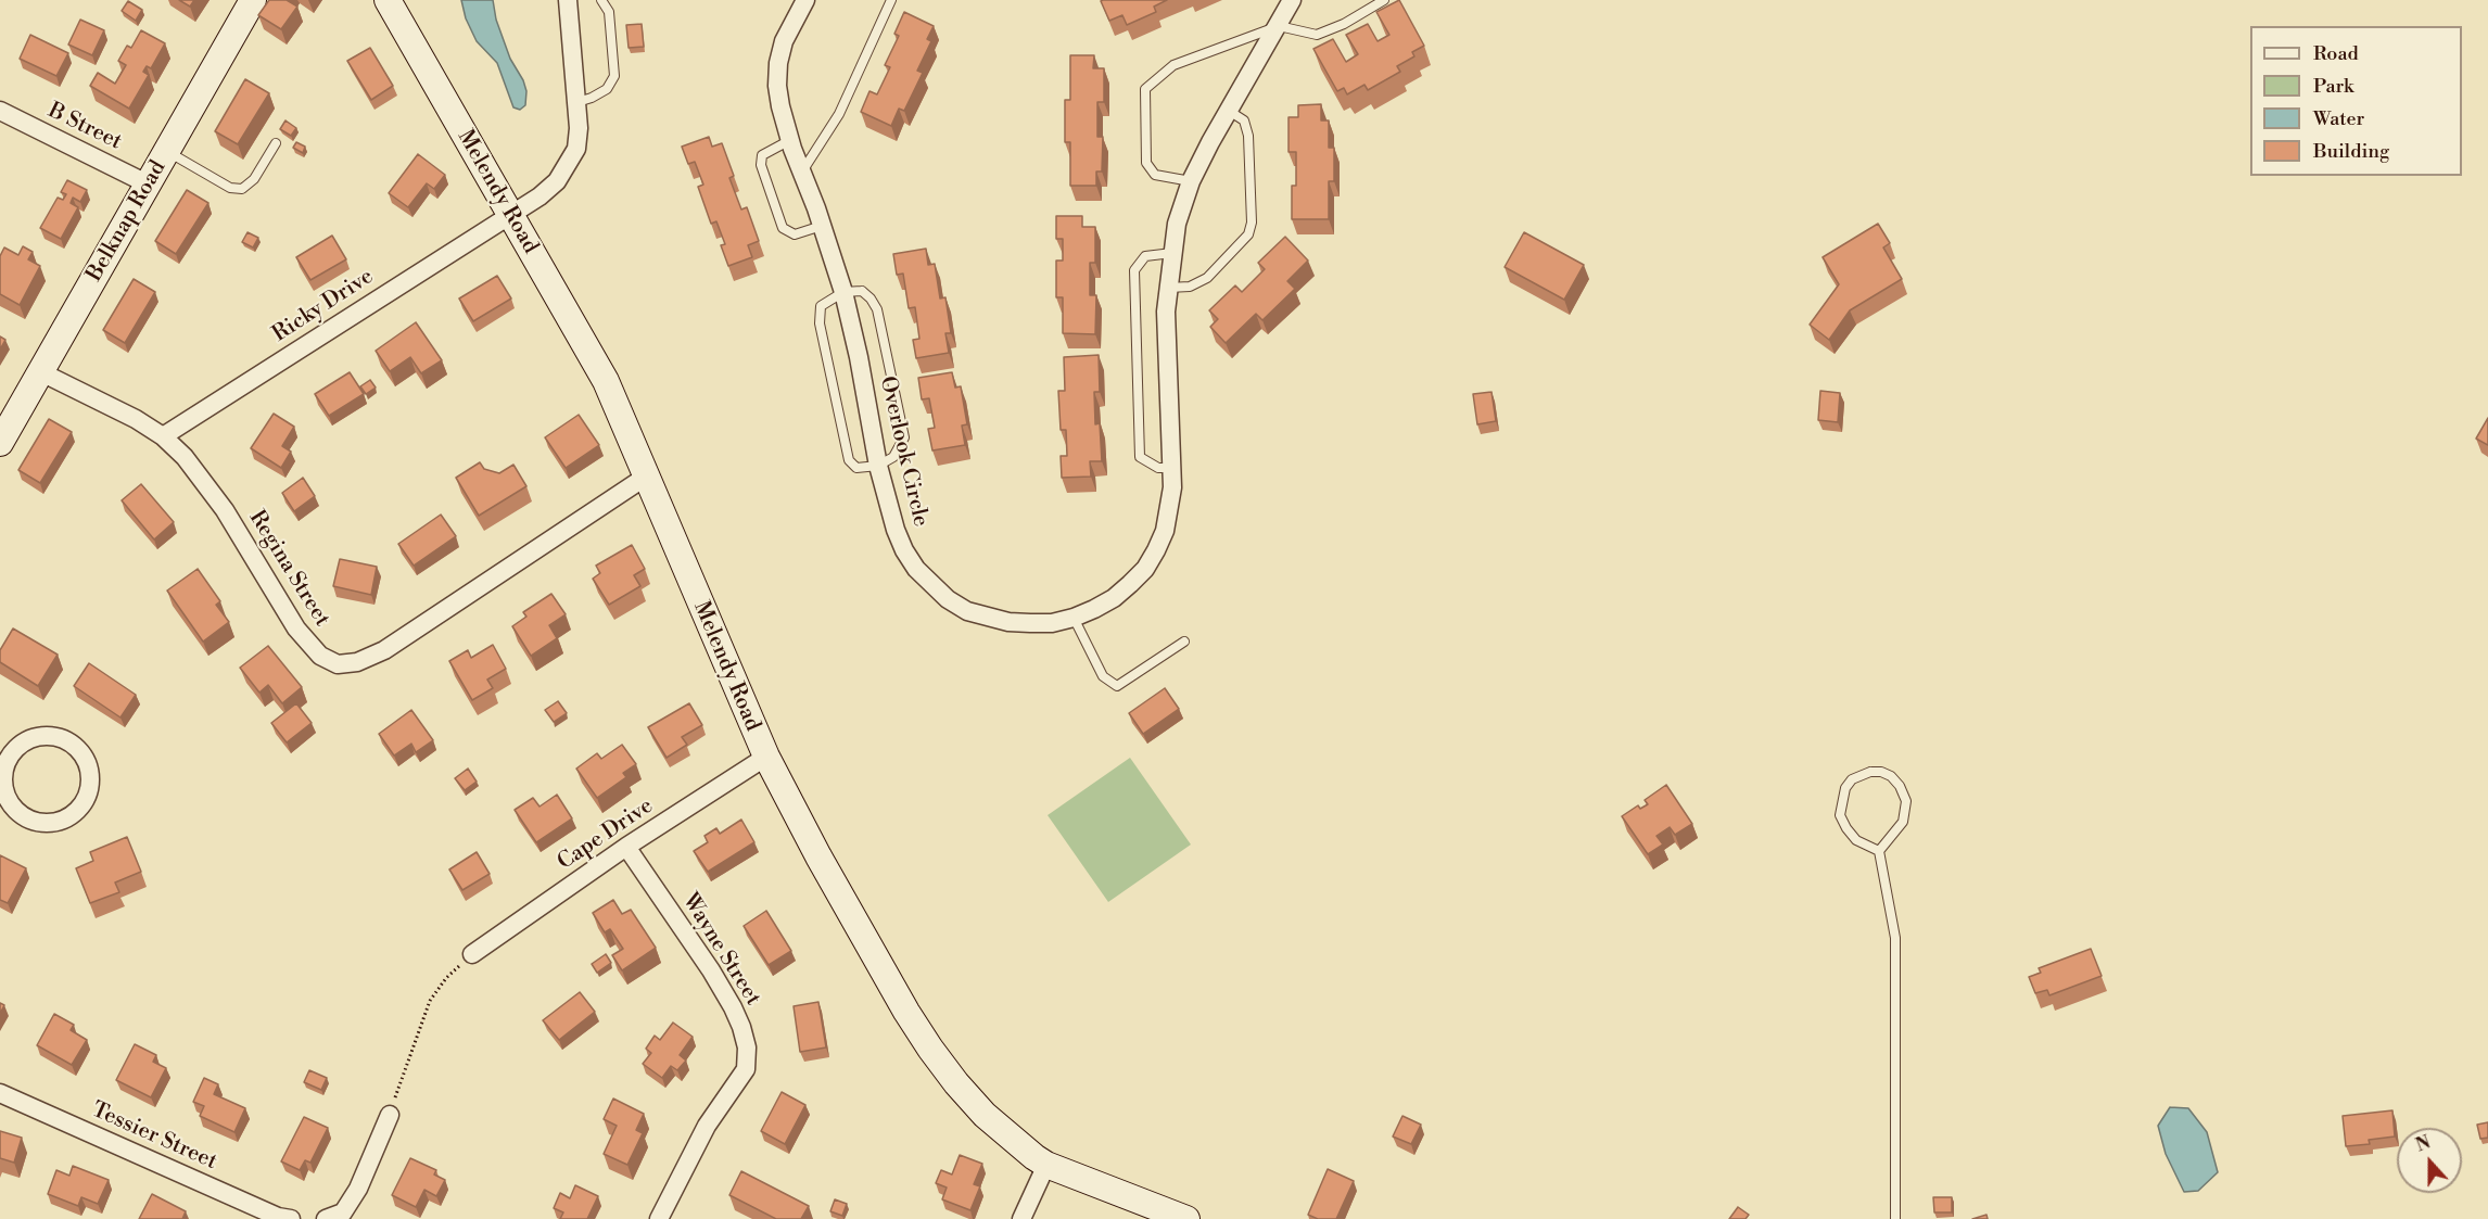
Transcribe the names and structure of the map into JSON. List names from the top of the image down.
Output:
{
  "streets": {
    "street": [
      "B Street",
      "Melendy Road",
      "Belknap Road",
      "Ricky Drive",
      "Overlook Circle",
      "Regina Street",
      "Cape Drive",
      "Wayne Street",
      "Tessier Street"
    ]
  },
  "crossings": [
    ["B Street", "Belknap Road"],
    ["Melendy Road", "Ricky Drive"],
    ["Melendy Road", "Regina Street"],
    ["Melendy Road", "Cape Drive"],
    ["Belknap Road", "Regina Street"],
    ["Ricky Drive", "Regina Street"],
    ["Cape Drive", "Wayne Street"]
  ],
  "legend": [
    "Road",
    "Park",
    "Water",
    "Building"
  ],
  "north": "top"
}
